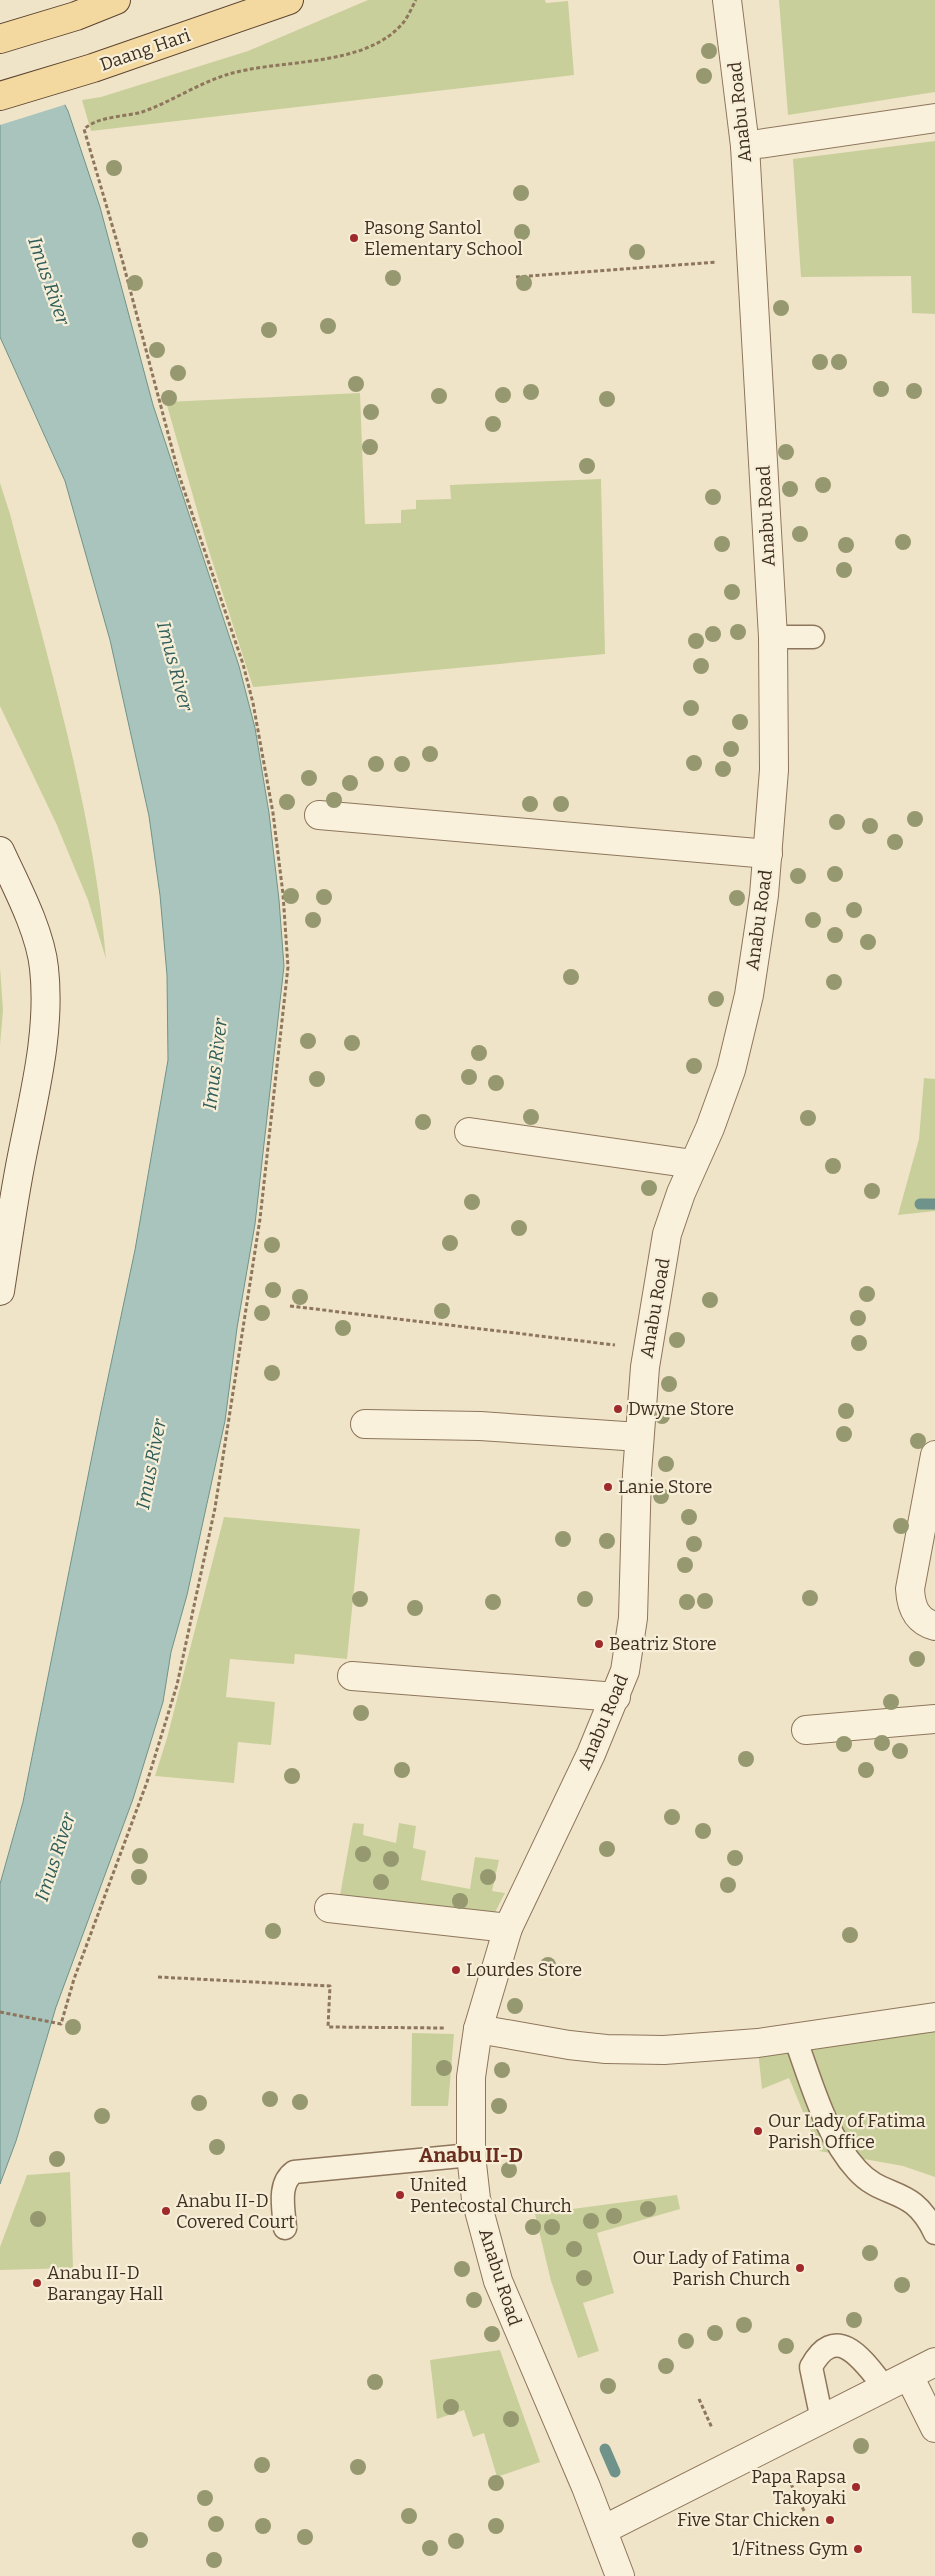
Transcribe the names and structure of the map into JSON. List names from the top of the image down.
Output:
{
  "streets": {
    "main road": ["Daang Hari"],
    "street": ["Anabu Road"]
  },
  "districts": ["Anabu II-D"],
  "water": ["Imus River"],
  "places": [
    "Pasong Santol Elementary School",
    "Dwyne Store",
    "Lanie Store",
    "Beatriz Store",
    "Lourdes Store",
    "Our Lady of Fatima Parish Office",
    "United Pentecostal Church",
    "Anabu II-D Covered Court",
    "Our Lady of Fatima Parish Church",
    "Anabu II-D Barangay Hall",
    "Papa Rapsa Takoyaki",
    "Five Star Chicken",
    "1/Fitness Gym"
  ]
}
